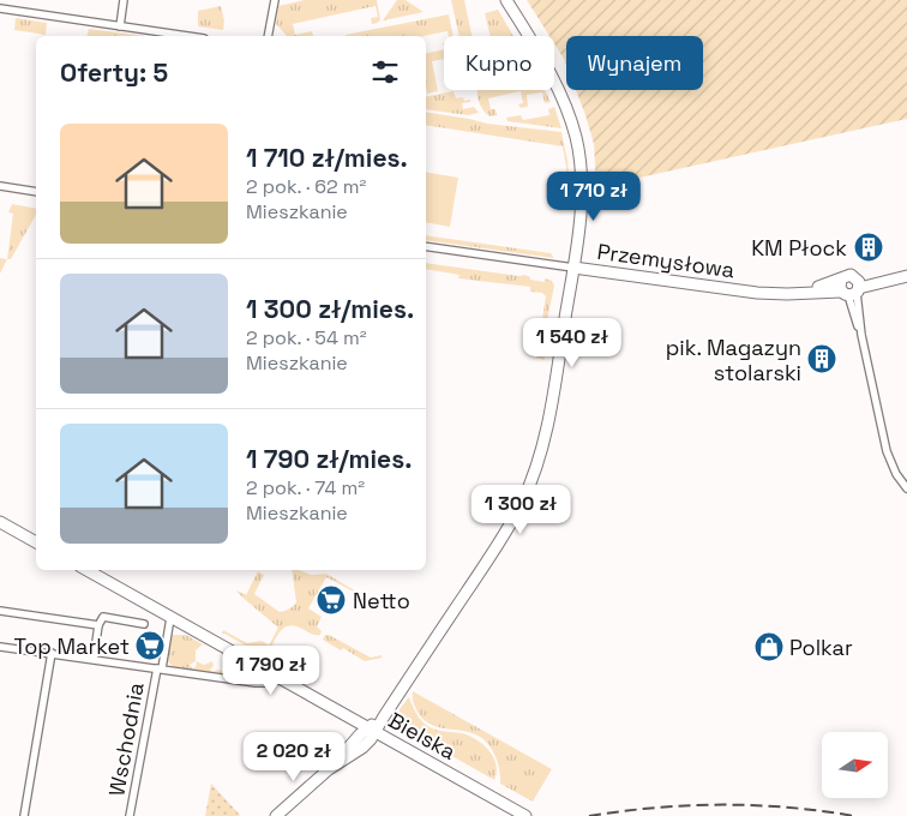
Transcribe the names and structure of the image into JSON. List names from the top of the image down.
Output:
{
  "streets": {
    "street": ["Przemysłowa", "Bielska", "Wschodnia"]
  },
  "crossings": [
    ["Bielska", "Wschodnia"]
  ],
  "places": {
    "building": ["KM Płock", "pik. Magazyn stolarski"],
    "supermarket": ["Netto", "Top Market"],
    "shop": ["Polkar"]
  },
  "north": "right",
  "page": {
    "chip": ["Kupno", "Wynajem"],
    "heading": "Oferty: 5",
    "list": [
      {
        "name": "1 710 zł/mies.",
        "note": "2 pok. · 62 m² · Mieszkanie"
      },
      {
        "name": "1 300 zł/mies.",
        "note": "2 pok. · 54 m² · Mieszkanie"
      },
      {
        "name": "1 790 zł/mies.",
        "note": "2 pok. · 74 m² · Mieszkanie"
      }
    ],
    "price": [
      "1 710 zł",
      "1 540 zł",
      "1 300 zł",
      "1 790 zł",
      "2 020 zł"
    ]
  }
}
